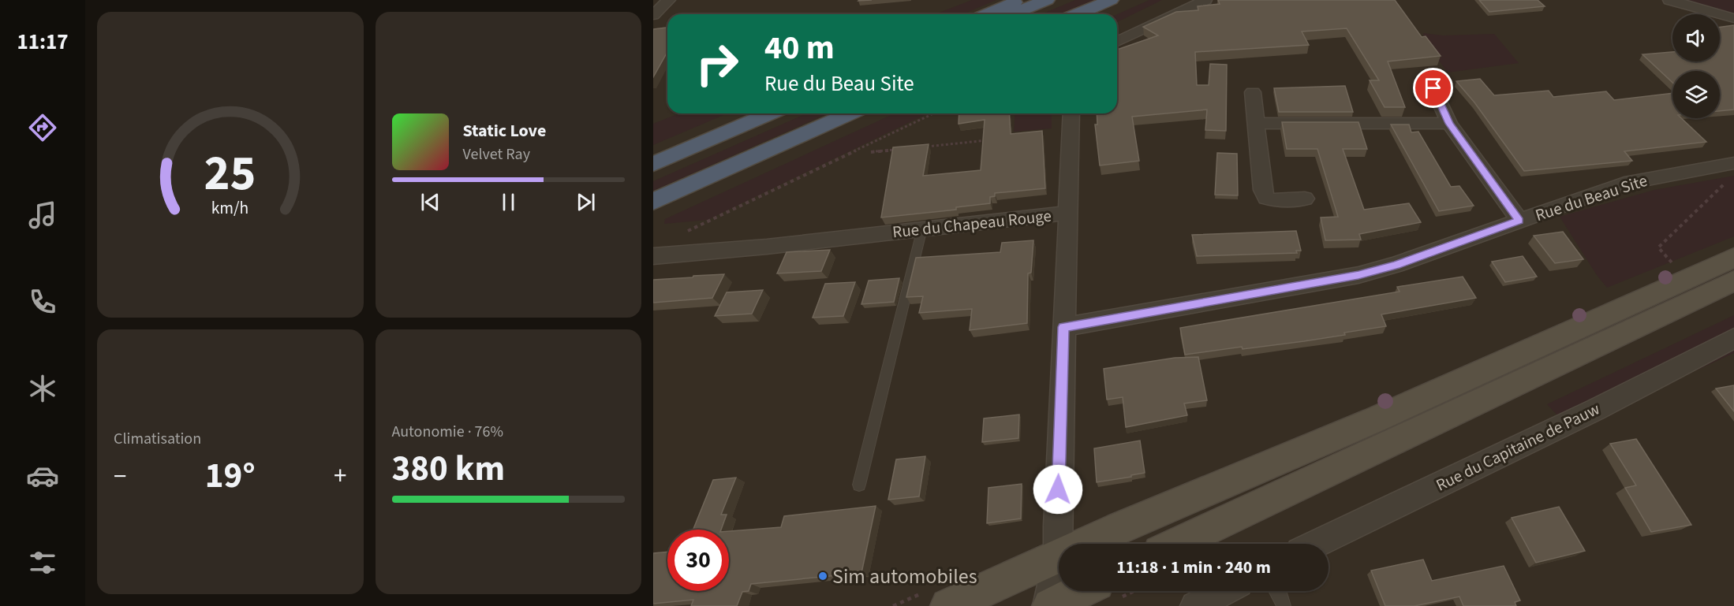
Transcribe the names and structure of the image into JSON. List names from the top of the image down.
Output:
{
  "streets": {
    "street": ["Rue du Beau Site", "Rue du Chapeau Rouge", "Rue du Capitaine de Pauw"]
  },
  "crossings": [
    ["Rue du Beau Site", "Rue du Chapeau Rouge"]
  ],
  "places": ["Sim automobiles"],
  "page": {
    "tabs": "11:17",
    "turn": ["40 m", "Rue du Beau Site"],
    "song": ["Static Love", "Velvet Ray"],
    "tile": [
      "Climatisation",
      ["Autonomie · 76%", "380 km"]
    ],
    "heat": ["−", "19°", "+"],
    "limit": "30",
    "trip": "11:18 · 1 min · 240 m",
    "gauge": ["25", "km/h"]
  }
}
